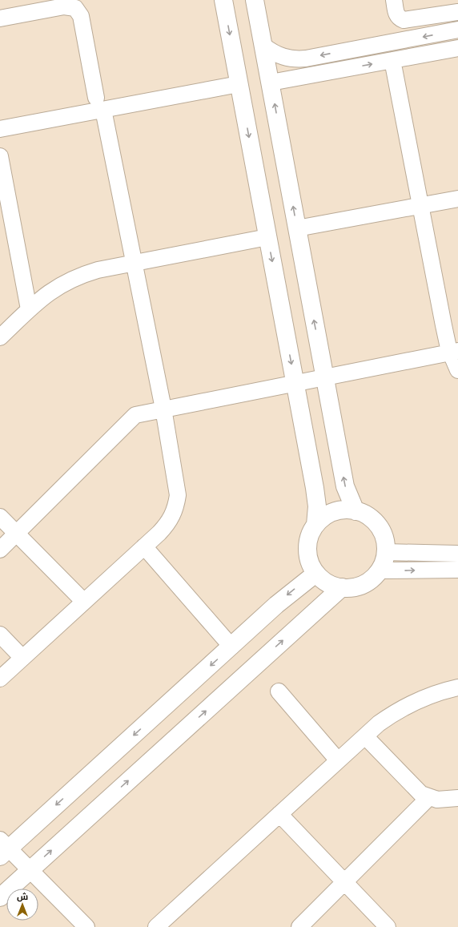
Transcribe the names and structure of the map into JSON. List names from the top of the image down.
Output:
{
  "north": "top"
}
